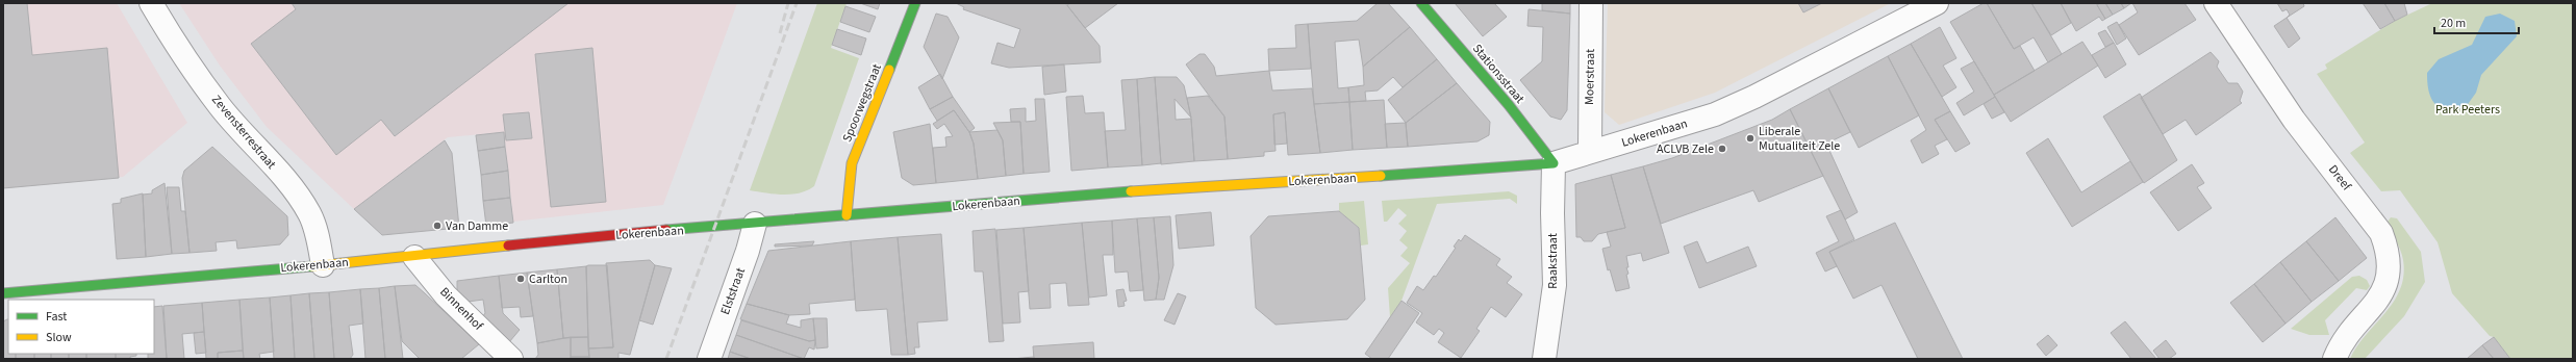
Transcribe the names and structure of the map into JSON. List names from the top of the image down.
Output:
{
  "streets": {
    "street": [
      "Stationsstraat",
      "Moerstraat",
      "Spoorwegstraat",
      "Zevensterrestraat",
      "Lokerenbaan",
      "Dreef",
      "Raakstraat",
      "Elststraat",
      "Binnenhof"
    ]
  },
  "crossings": [
    ["Stationsstraat", "Lokerenbaan"],
    ["Stationsstraat", "Raakstraat"],
    ["Moerstraat", "Lokerenbaan"],
    ["Spoorwegstraat", "Lokerenbaan"],
    ["Zevensterrestraat", "Lokerenbaan"],
    ["Lokerenbaan", "Raakstraat"],
    ["Lokerenbaan", "Elststraat"],
    ["Lokerenbaan", "Binnenhof"]
  ],
  "parks": ["Park Peeters"],
  "places": [
    "Liberale Mutualiteit Zele",
    "ACLVB Zele",
    "Van Damme",
    "Carlton"
  ],
  "legend": ["Fast", "Slow"],
  "scale_bar": "20 m"
}
